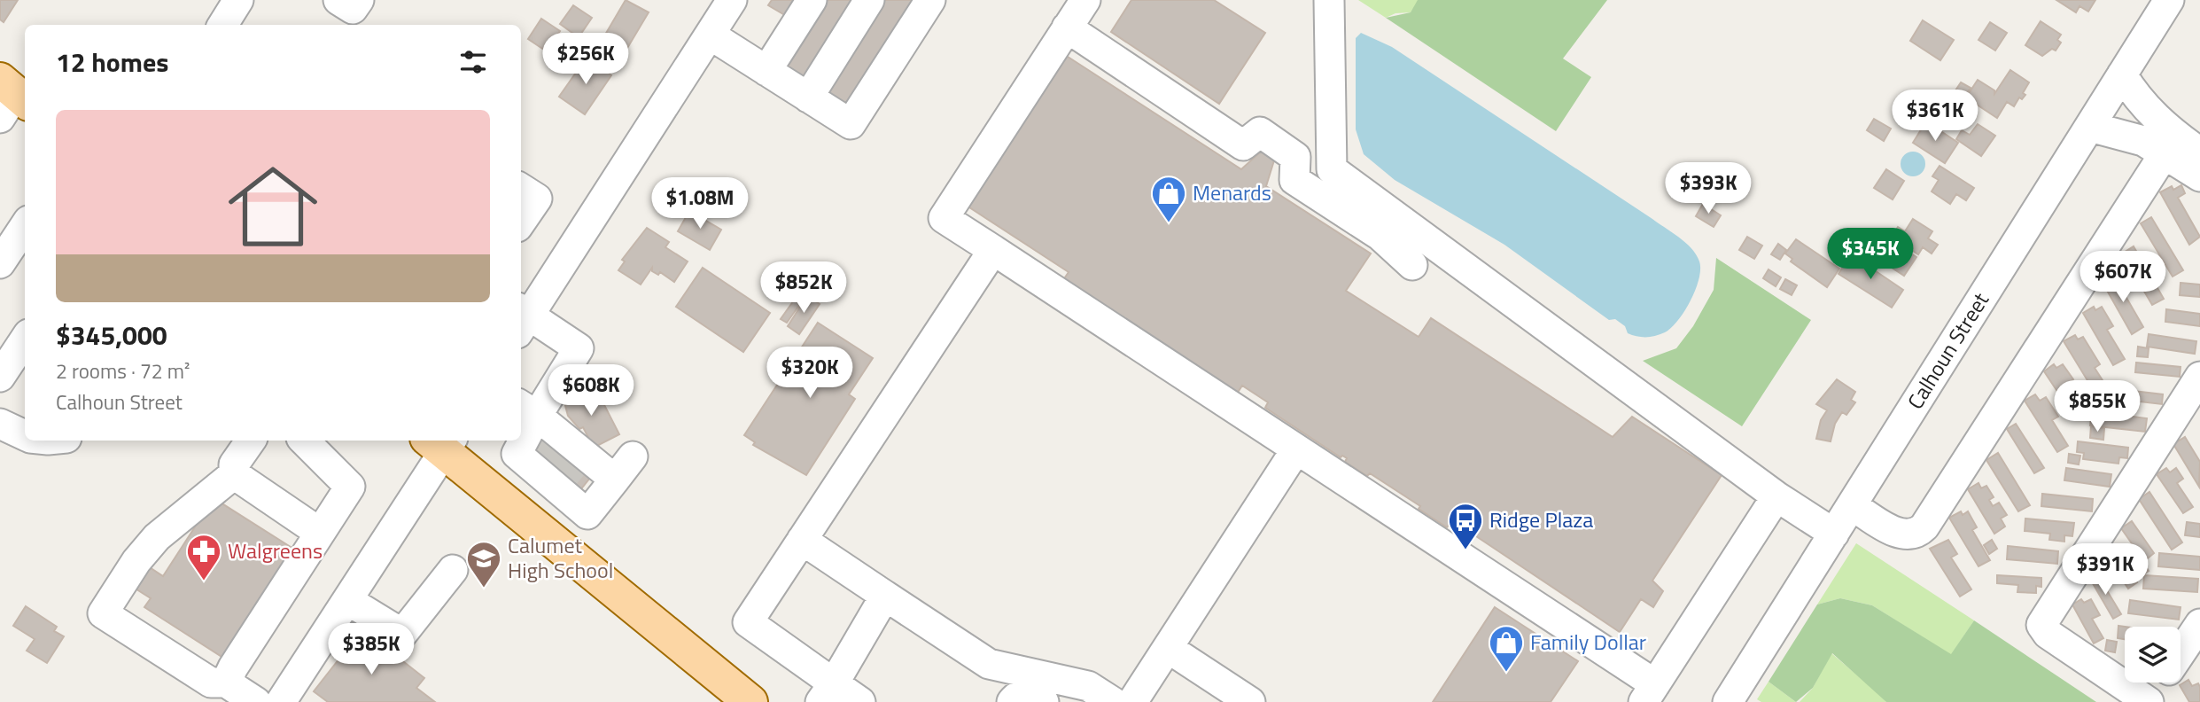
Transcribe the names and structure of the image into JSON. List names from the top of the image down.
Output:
{
  "streets": {
    "street": ["Calhoun Street"]
  },
  "places": {
    "shop": ["Menards", "Family Dollar"],
    "bus stop": ["Ridge Plaza"],
    "pharmacy": ["Walgreens"],
    "school or university": ["Calumet High School"]
  },
  "page": {
    "heading": "12 homes",
    "price": [
      "$256K",
      "$361K",
      "$393K",
      "$1.08M",
      "$345K",
      "$607K",
      "$852K",
      "$320K",
      "$608K",
      "$855K",
      "$391K",
      "$385K"
    ],
    "list": [
      {
        "name": "$345,000",
        "note": "2 rooms · 72 m² · Calhoun Street"
      }
    ]
  }
}
